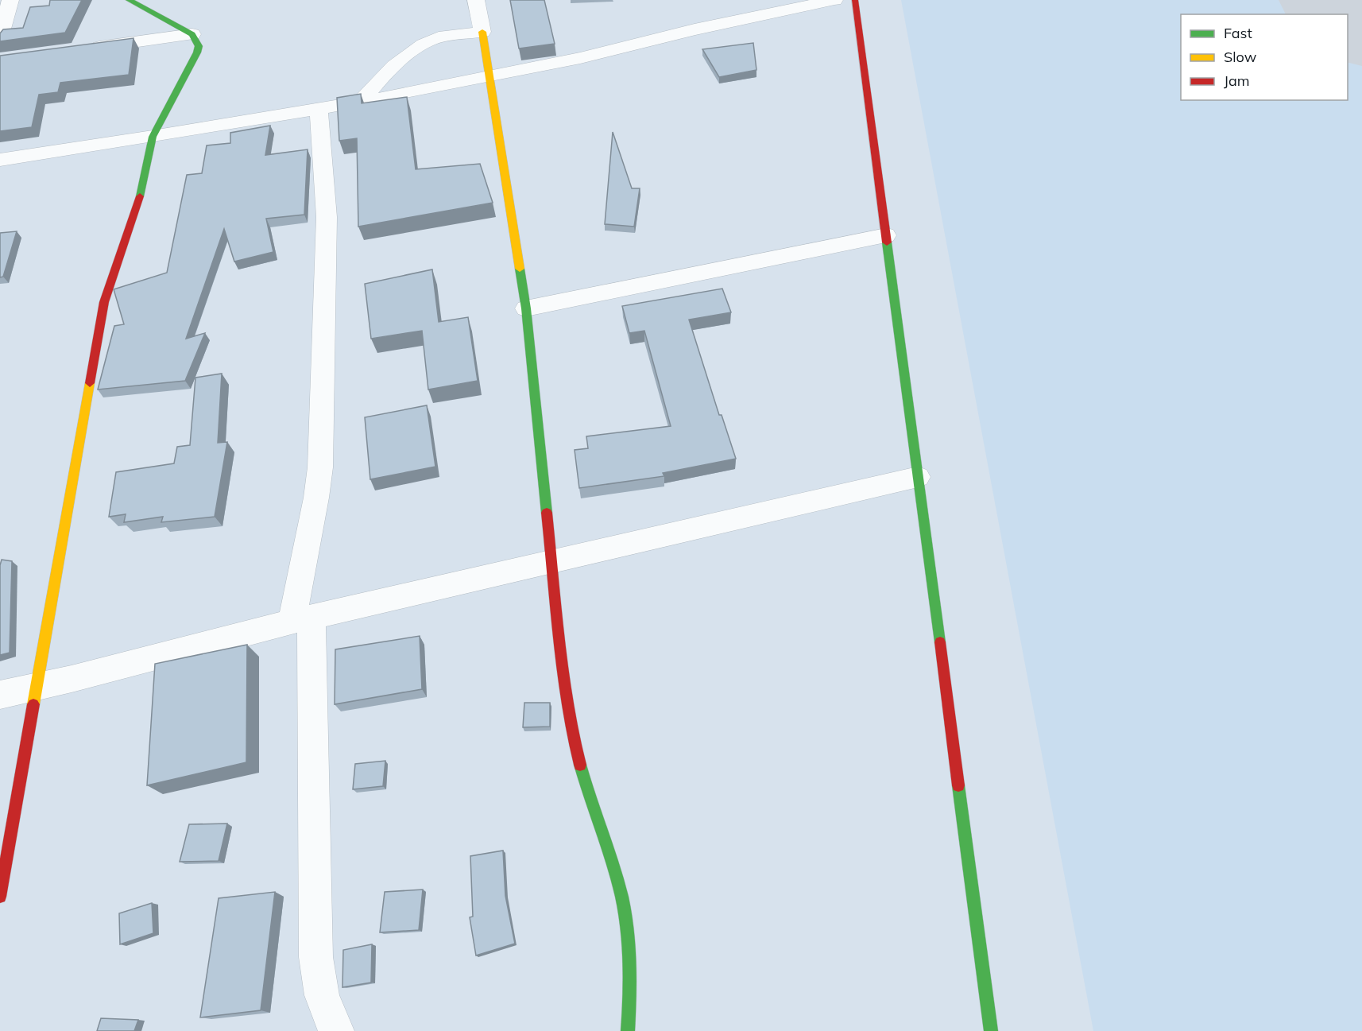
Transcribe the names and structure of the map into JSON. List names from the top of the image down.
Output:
{
  "legend": ["Fast", "Slow", "Jam"]
}
